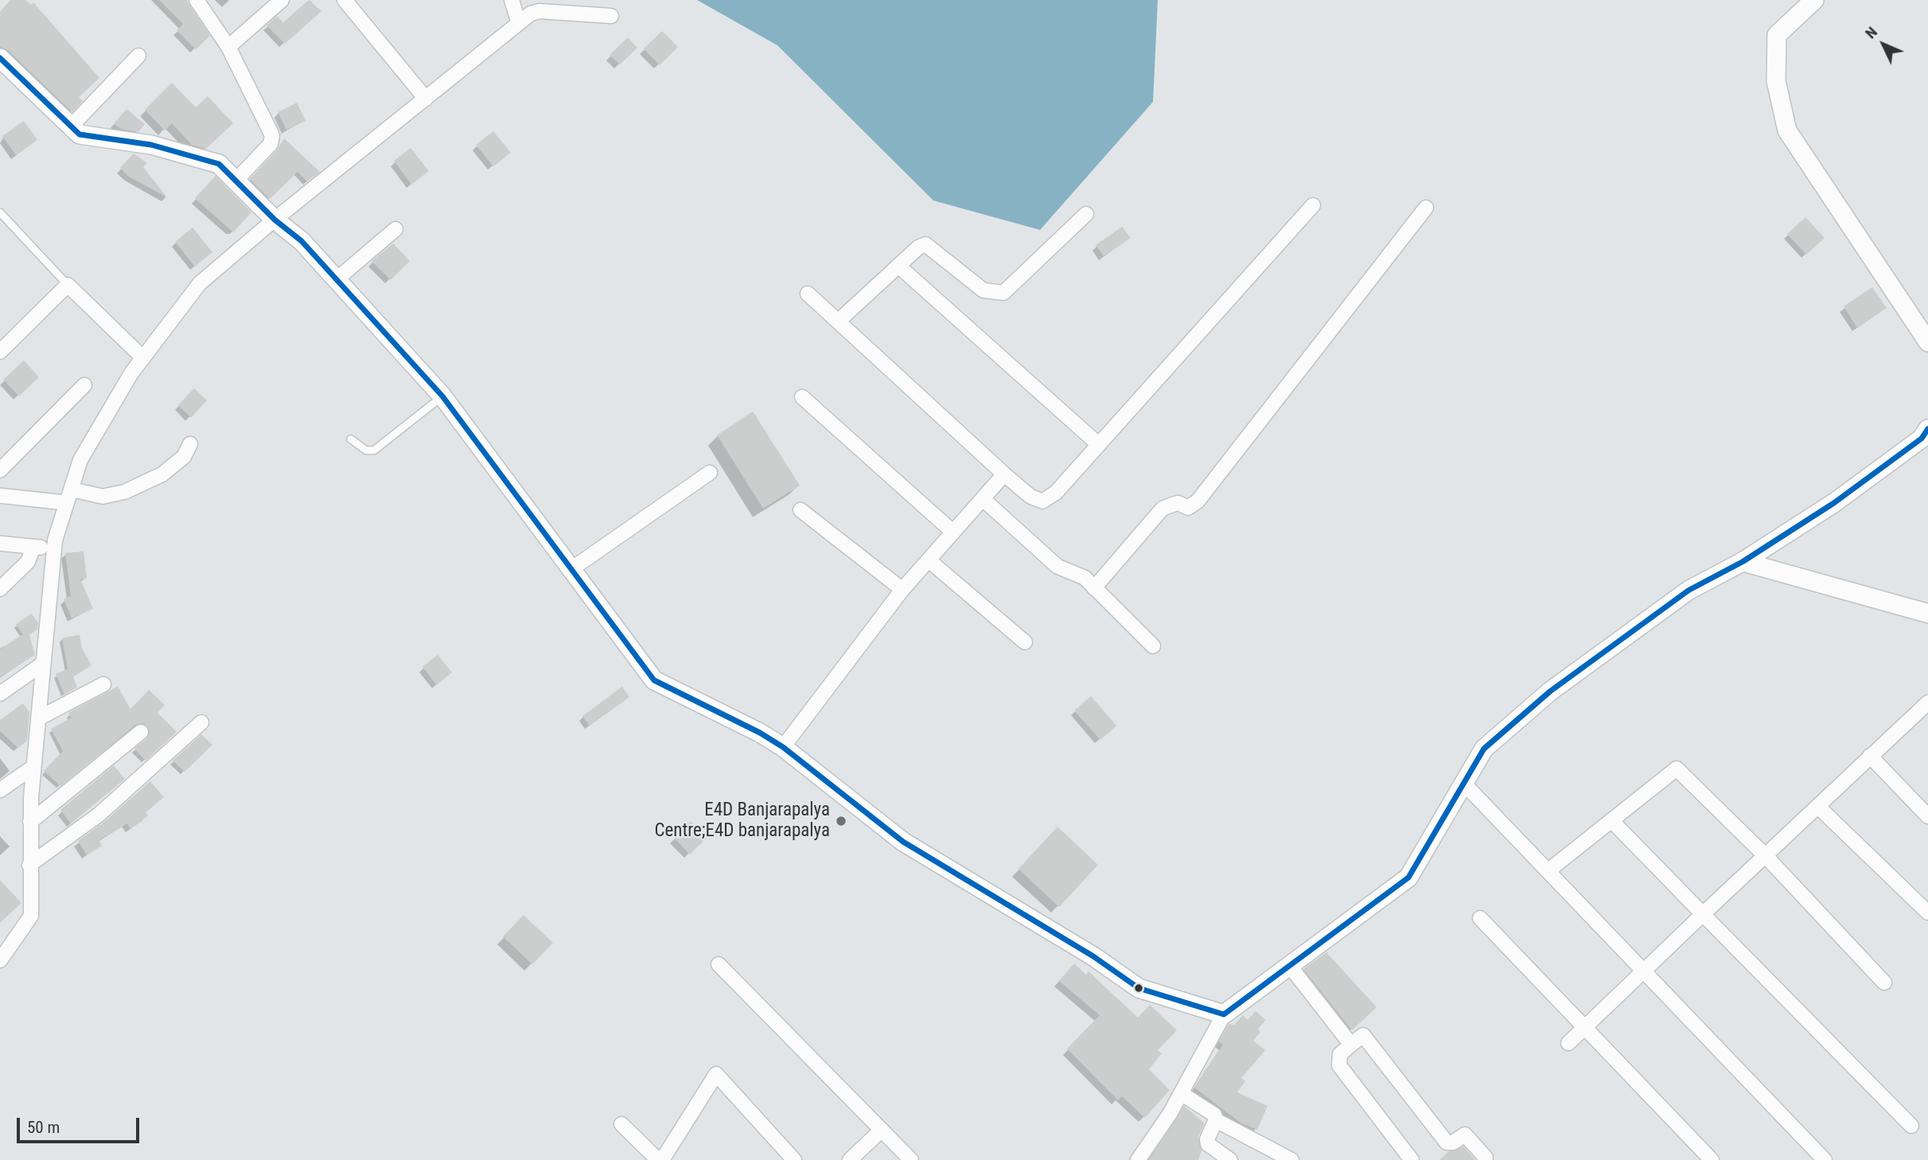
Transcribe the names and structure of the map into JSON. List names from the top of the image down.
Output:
{
  "places": ["E4D Banjarapalya Centre;E4D banjarapalya"],
  "scale_bar": "50 m",
  "north": "top left"
}
